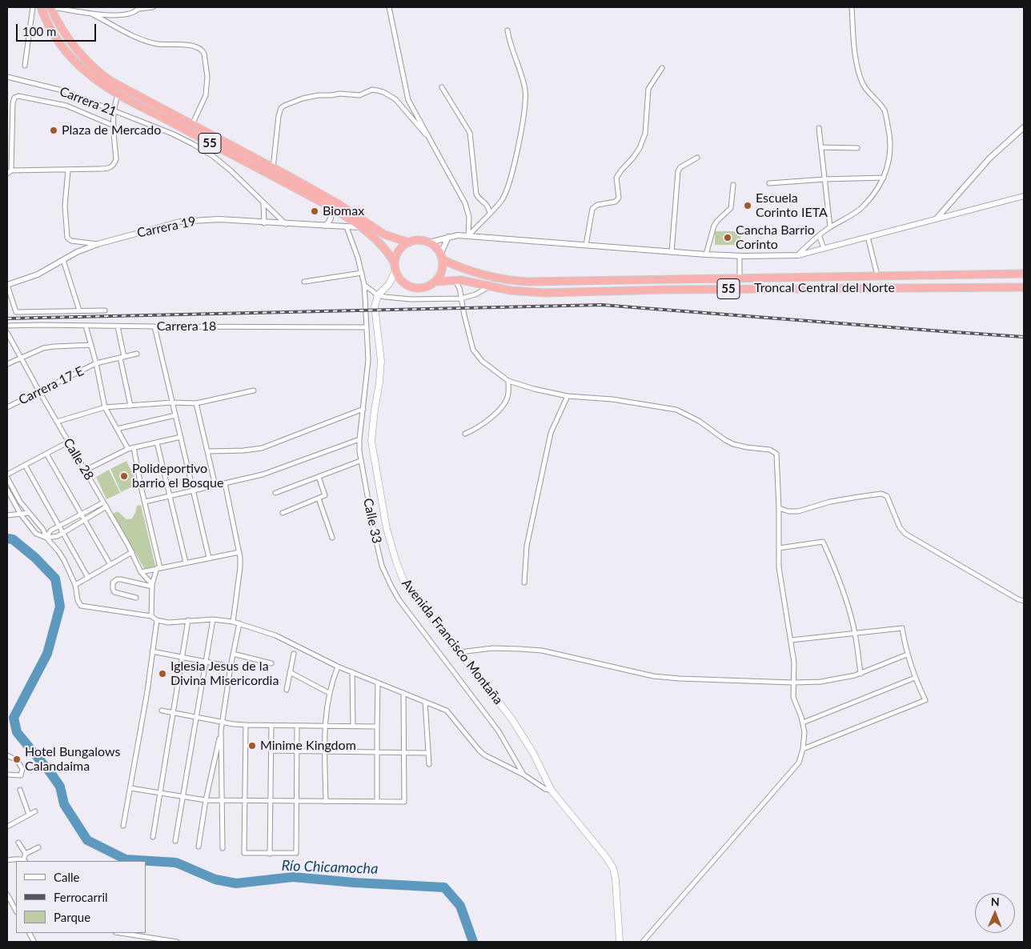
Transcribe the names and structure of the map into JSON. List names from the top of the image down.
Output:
{
  "streets": {
    "highway": ["55", "Troncal Central del Norte"],
    "main road": ["Avenida Francisco Montaña"],
    "street": [
      "Carrera 21",
      "Carrera 19",
      "Carrera 18",
      "Carrera 17 E",
      "Calle 28",
      "Calle 33"
    ]
  },
  "crossings": [
    ["Carrera 21", "Carrera 19"],
    ["55", "Carrera 19"],
    ["55", "Troncal Central del Norte"],
    ["Carrera 19", "Calle 33"],
    ["Carrera 18", "Calle 33"],
    ["Carrera 17 E", "Calle 28"]
  ],
  "water": ["Río Chicamocha"],
  "places": [
    "Plaza de Mercado",
    "Escuela Corinto IETA",
    "Biomax",
    "Cancha Barrio Corinto",
    "Polideportivo barrio el Bosque",
    "Iglesia Jesus de la Divina Misericordia",
    "Minime Kingdom",
    "Hotel Bungalows Calandaima"
  ],
  "legend": ["Calle", "Ferrocarril", "Parque"],
  "scale_bar": "100 m",
  "north": "top"
}
